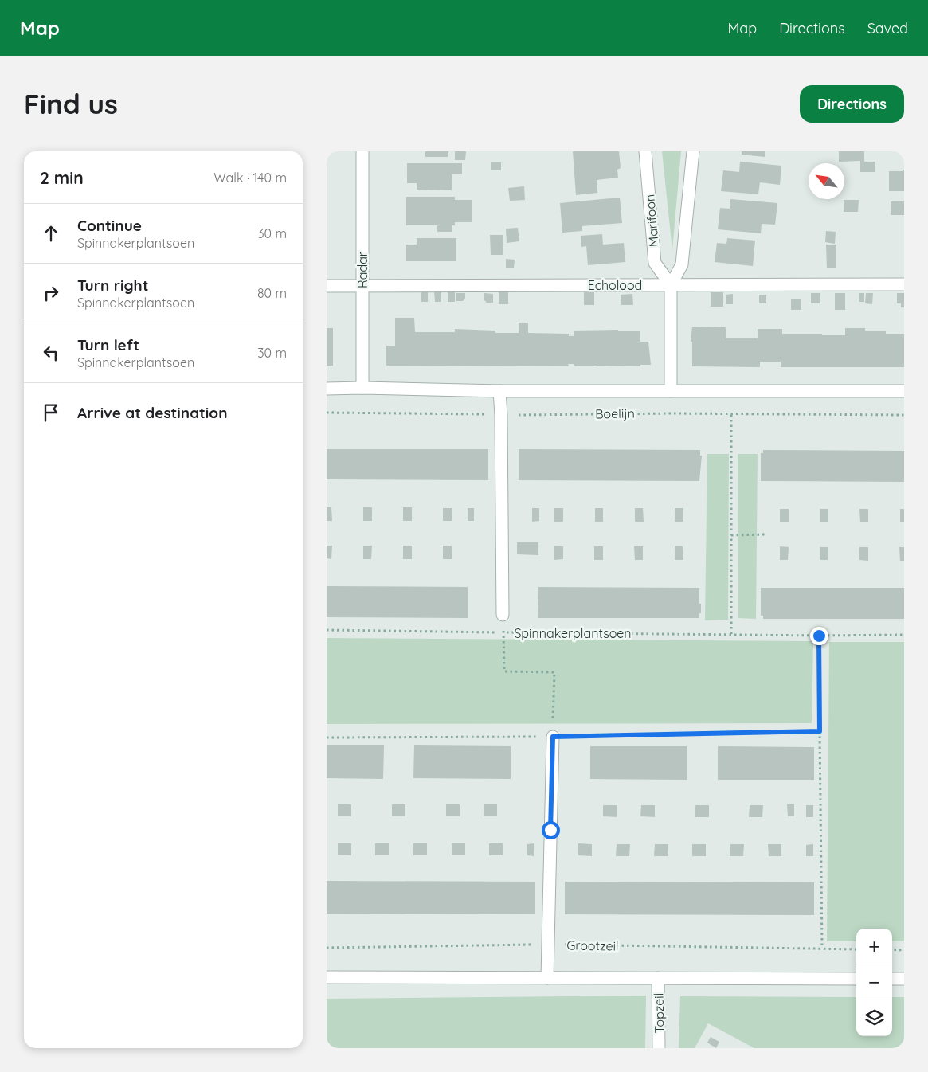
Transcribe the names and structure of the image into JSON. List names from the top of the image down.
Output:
{
  "streets": {
    "street": [
      "Marifoon",
      "Radar",
      "Echolood",
      "Boelijn",
      "Spinnakerplantsoen",
      "Topzeil"
    ],
    "path": ["Grootzeil"]
  },
  "crossings": [
    ["Marifoon", "Echolood"],
    ["Radar", "Echolood"],
    ["Radar", "Boelijn"],
    ["Boelijn", "Spinnakerplantsoen"]
  ],
  "north": "top left",
  "page": {
    "header": "Map",
    "nav": ["Map", "Directions", "Saved"],
    "buttons": "Directions",
    "title": "Find us",
    "heading": ["2 min", "Walk · 140 m"],
    "list": [
      ["Continue", "Spinnakerplantsoen", "30 m"],
      ["Turn right", "Spinnakerplantsoen", "80 m"],
      ["Turn left", "Spinnakerplantsoen", "30 m"],
      "Arrive at destination"
    ],
    "map_buttons": ["+", "−"]
  }
}
